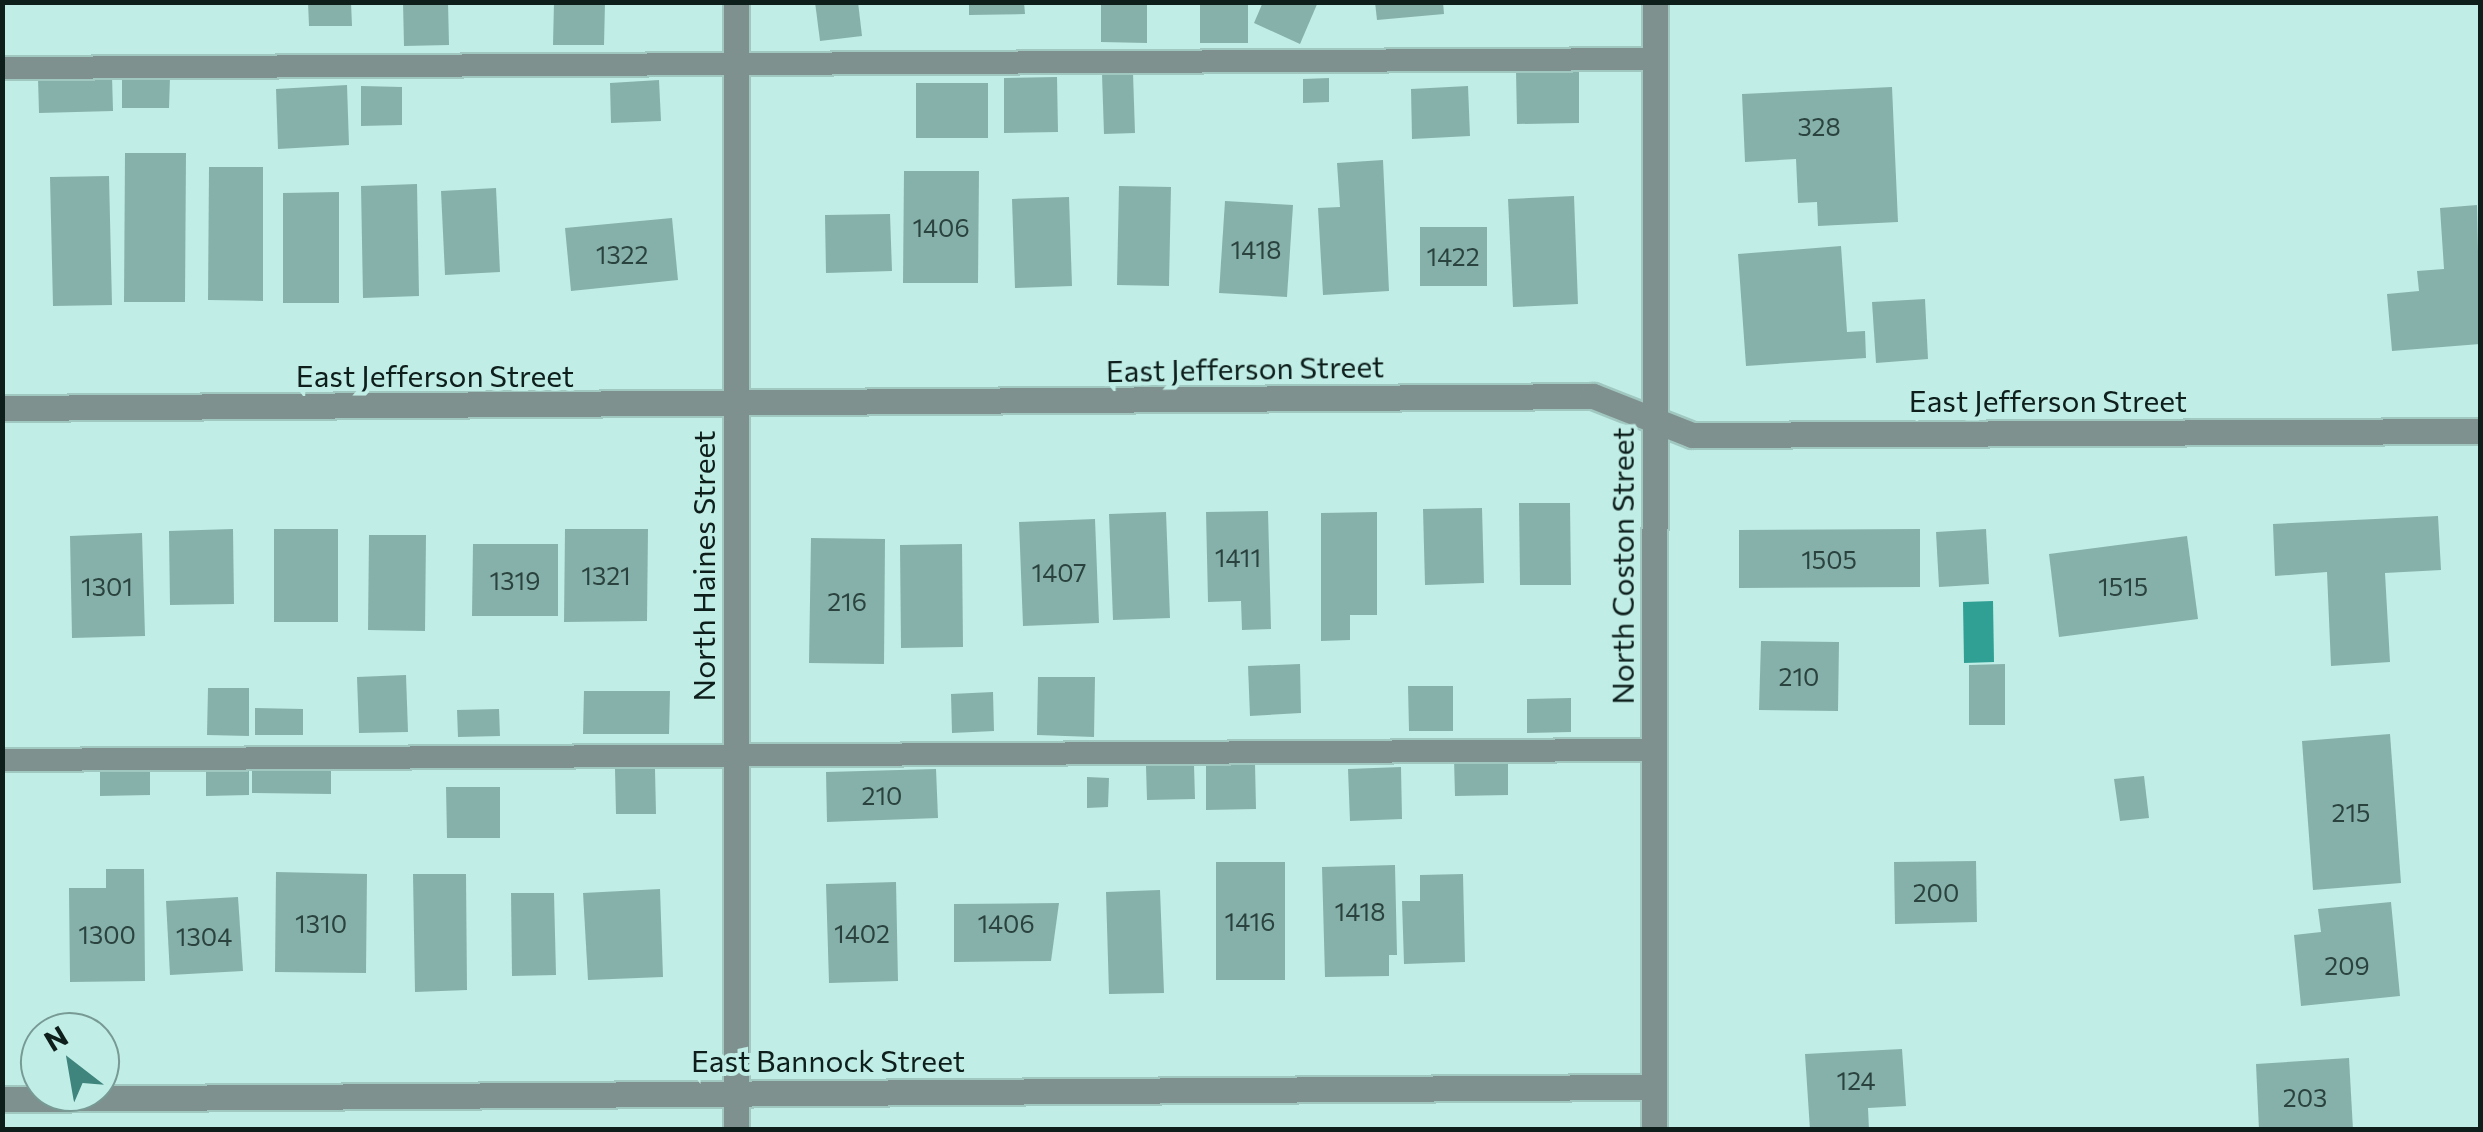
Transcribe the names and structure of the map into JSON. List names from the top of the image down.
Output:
{
  "streets": {
    "street": [
      "East Jefferson Street",
      "North Haines Street",
      "North Coston Street",
      "East Bannock Street"
    ]
  },
  "crossings": [
    ["East Jefferson Street", "North Haines Street"],
    ["East Jefferson Street", "North Coston Street"],
    ["North Haines Street", "East Bannock Street"],
    ["North Coston Street", "East Bannock Street"]
  ],
  "house_numbers": [
    "328",
    "1406",
    "1418",
    "1322",
    "1422",
    "1411",
    "1505",
    "1407",
    "1321",
    "1319",
    "1301",
    "1515",
    "216",
    "210",
    "210",
    "215",
    "200",
    "1418",
    "1416",
    "1310",
    "1406",
    "1402",
    "1300",
    "1304",
    "209",
    "124",
    "203"
  ],
  "north": "top left"
}
